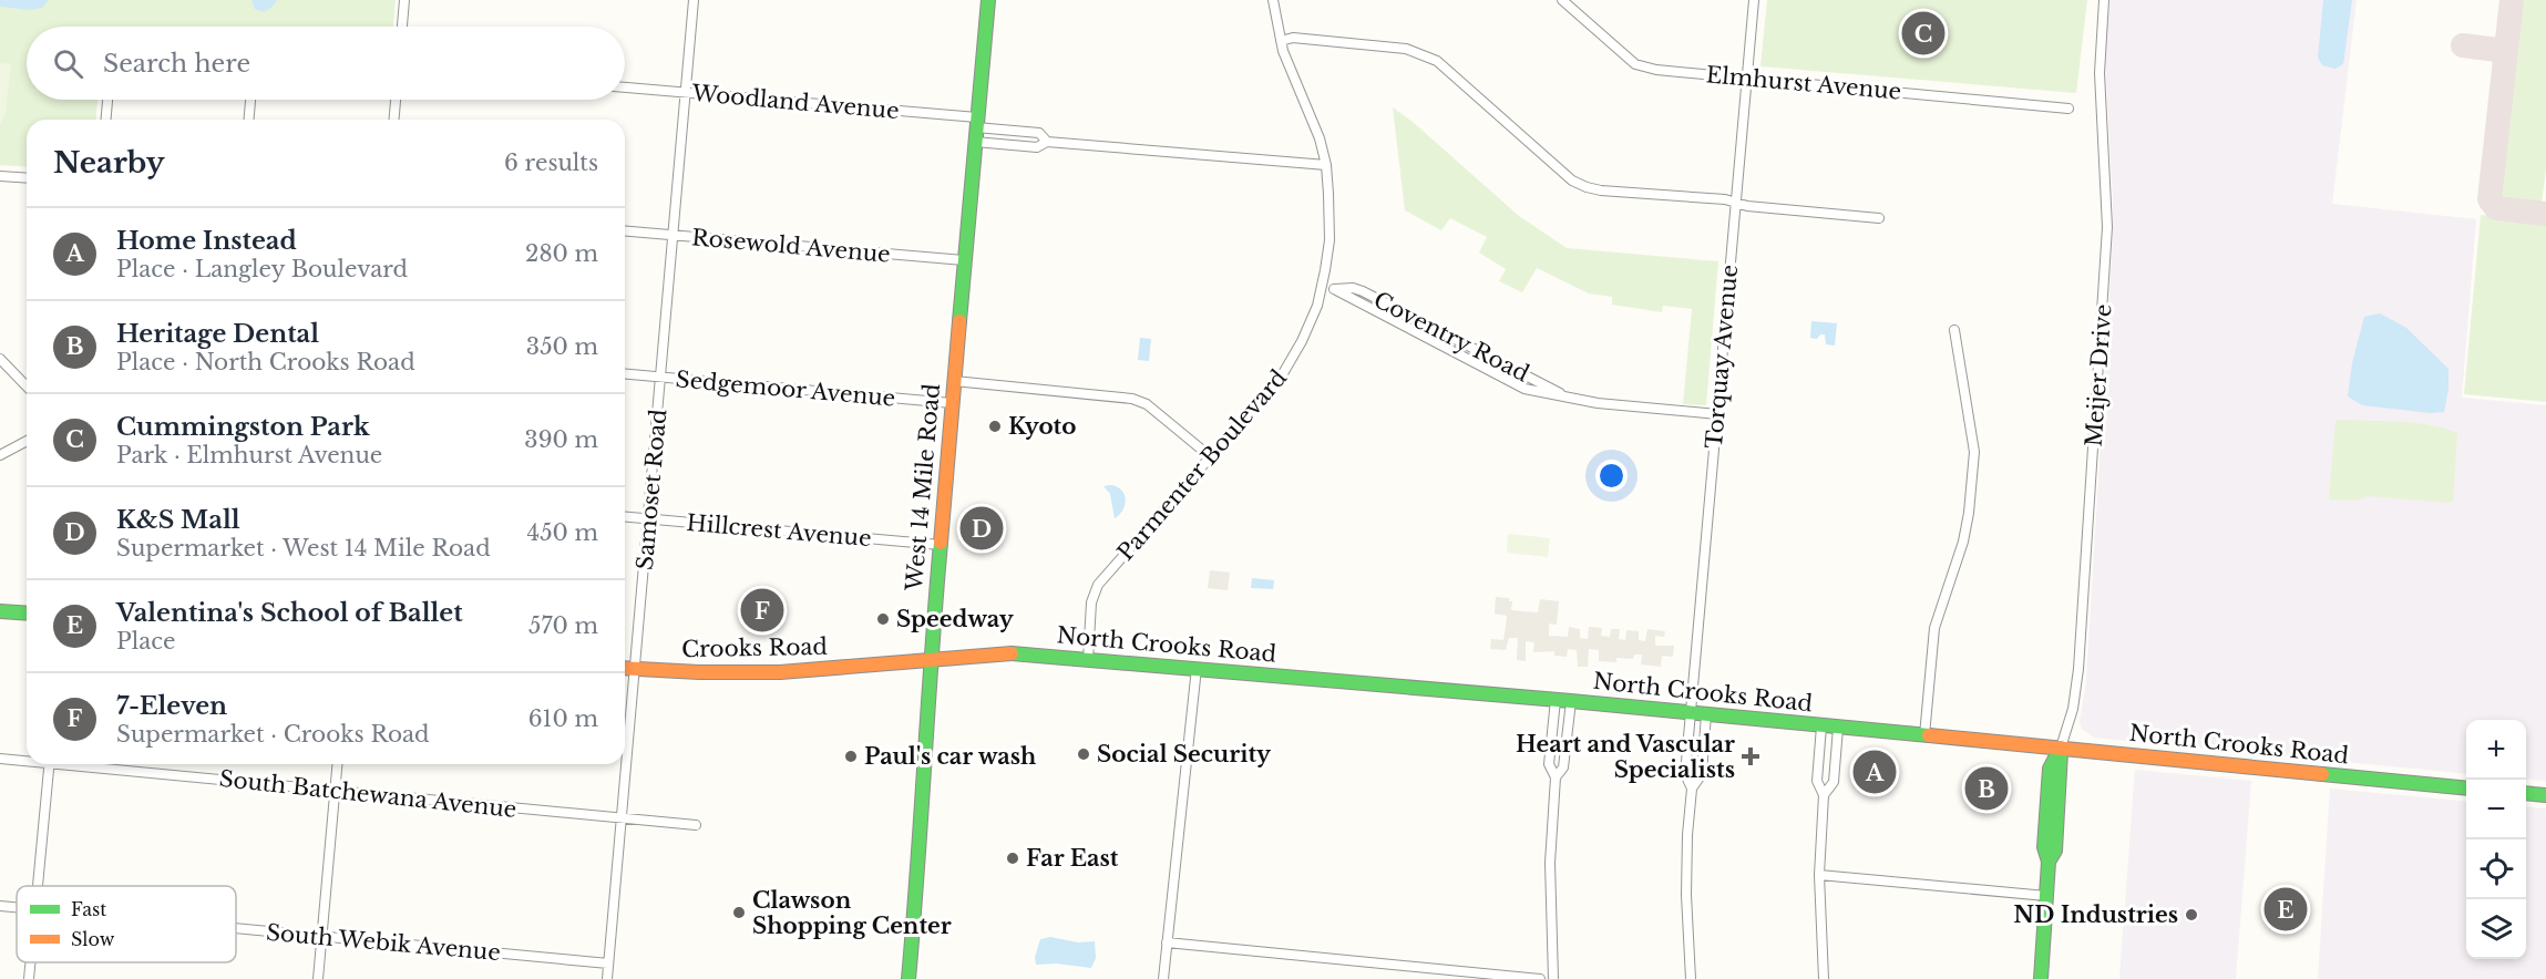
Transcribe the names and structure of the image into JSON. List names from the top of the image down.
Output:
{
  "streets": {
    "main road": ["West 14 Mile Road", "North Crooks Road", "Crooks Road"],
    "street": [
      "Elmhurst Avenue",
      "Woodland Avenue",
      "Rosewold Avenue",
      "Coventry Road",
      "Torquay Avenue",
      "Meijer Drive",
      "Sedgemoor Avenue",
      "Parmenter Boulevard",
      "Samoset Road",
      "Hillcrest Avenue",
      "South Batchewana Avenue",
      "South Webik Avenue"
    ]
  },
  "crossings": [
    ["Elmhurst Avenue", "Torquay Avenue"],
    ["Woodland Avenue", "Parmenter Boulevard"],
    ["Woodland Avenue", "West 14 Mile Road"],
    ["Woodland Avenue", "Samoset Road"],
    ["Rosewold Avenue", "West 14 Mile Road"],
    ["Rosewold Avenue", "Samoset Road"],
    ["Coventry Road", "Torquay Avenue"],
    ["Coventry Road", "Parmenter Boulevard"],
    ["Torquay Avenue", "North Crooks Road"],
    ["Meijer Drive", "North Crooks Road"],
    ["Sedgemoor Avenue", "West 14 Mile Road"],
    ["Sedgemoor Avenue", "Samoset Road"],
    ["Parmenter Boulevard", "North Crooks Road"],
    ["West 14 Mile Road", "Hillcrest Avenue"],
    ["West 14 Mile Road", "North Crooks Road"],
    ["West 14 Mile Road", "Crooks Road"],
    ["Samoset Road", "Hillcrest Avenue"],
    ["Samoset Road", "Crooks Road"],
    ["Samoset Road", "South Batchewana Avenue"],
    ["Samoset Road", "South Webik Avenue"],
    ["North Crooks Road", "Crooks Road"]
  ],
  "places": {
    "other": [
      "Kyoto",
      "Speedway",
      "Social Security",
      "Paul's car wash",
      "Far East",
      "Clawson Shopping Center",
      "ND Industries"
    ],
    "health": ["Heart and Vascular Specialists"]
  },
  "legend": ["Fast", "Slow"],
  "page": {
    "pins": [
      "C",
      "D",
      "F",
      "A",
      "B",
      "E"
    ],
    "search": "Search here",
    "heading": ["Nearby", "6 results"],
    "list": [
      {
        "mark": "A",
        "name": "Home Instead",
        "note": "Place · Langley Boulevard",
        "value": "280 m"
      },
      {
        "mark": "B",
        "name": "Heritage Dental",
        "note": "Place · North Crooks Road",
        "value": "350 m"
      },
      {
        "mark": "C",
        "name": "Cummingston Park",
        "note": "Park · Elmhurst Avenue",
        "value": "390 m"
      },
      {
        "mark": "D",
        "name": "K&S Mall",
        "note": "Supermarket · West 14 Mile Road",
        "value": "450 m"
      },
      {
        "mark": "E",
        "name": "Valentina's School of Ballet",
        "note": "Place",
        "value": "570 m"
      },
      {
        "mark": "F",
        "name": "7-Eleven",
        "note": "Supermarket · Crooks Road",
        "value": "610 m"
      }
    ],
    "map_buttons": ["+", "−"]
  }
}
